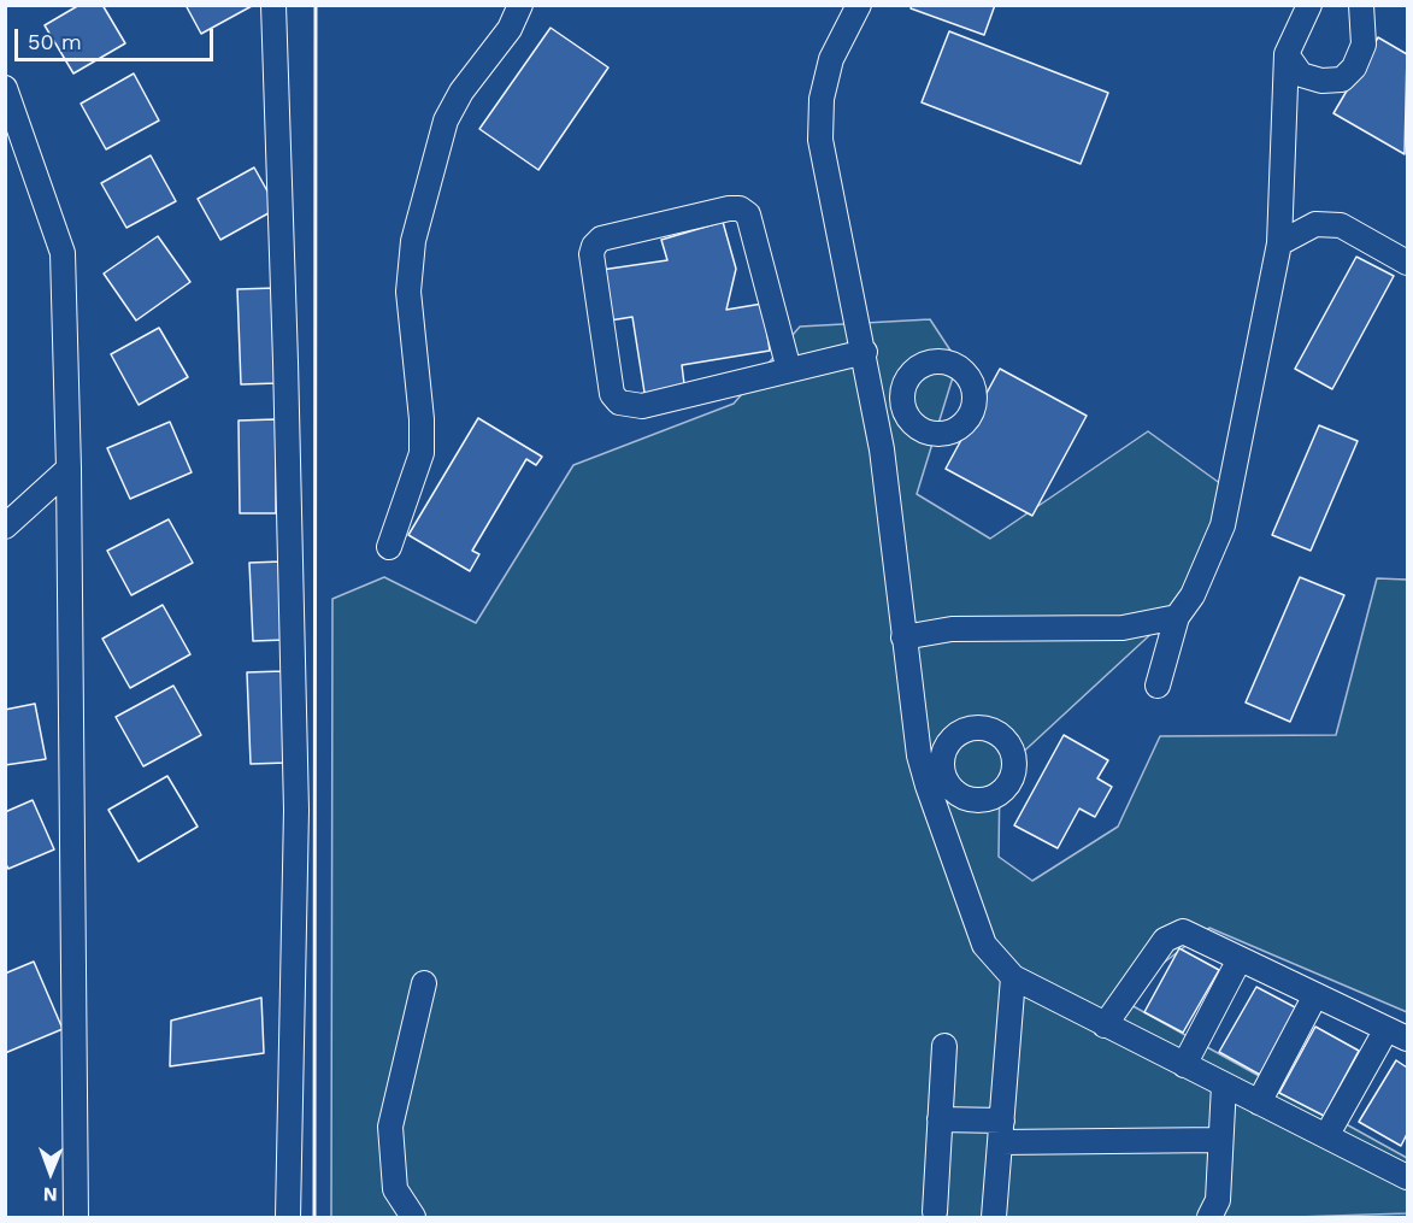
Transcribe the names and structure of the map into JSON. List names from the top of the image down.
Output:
{
  "scale_bar": "50 m",
  "north": "bottom"
}
